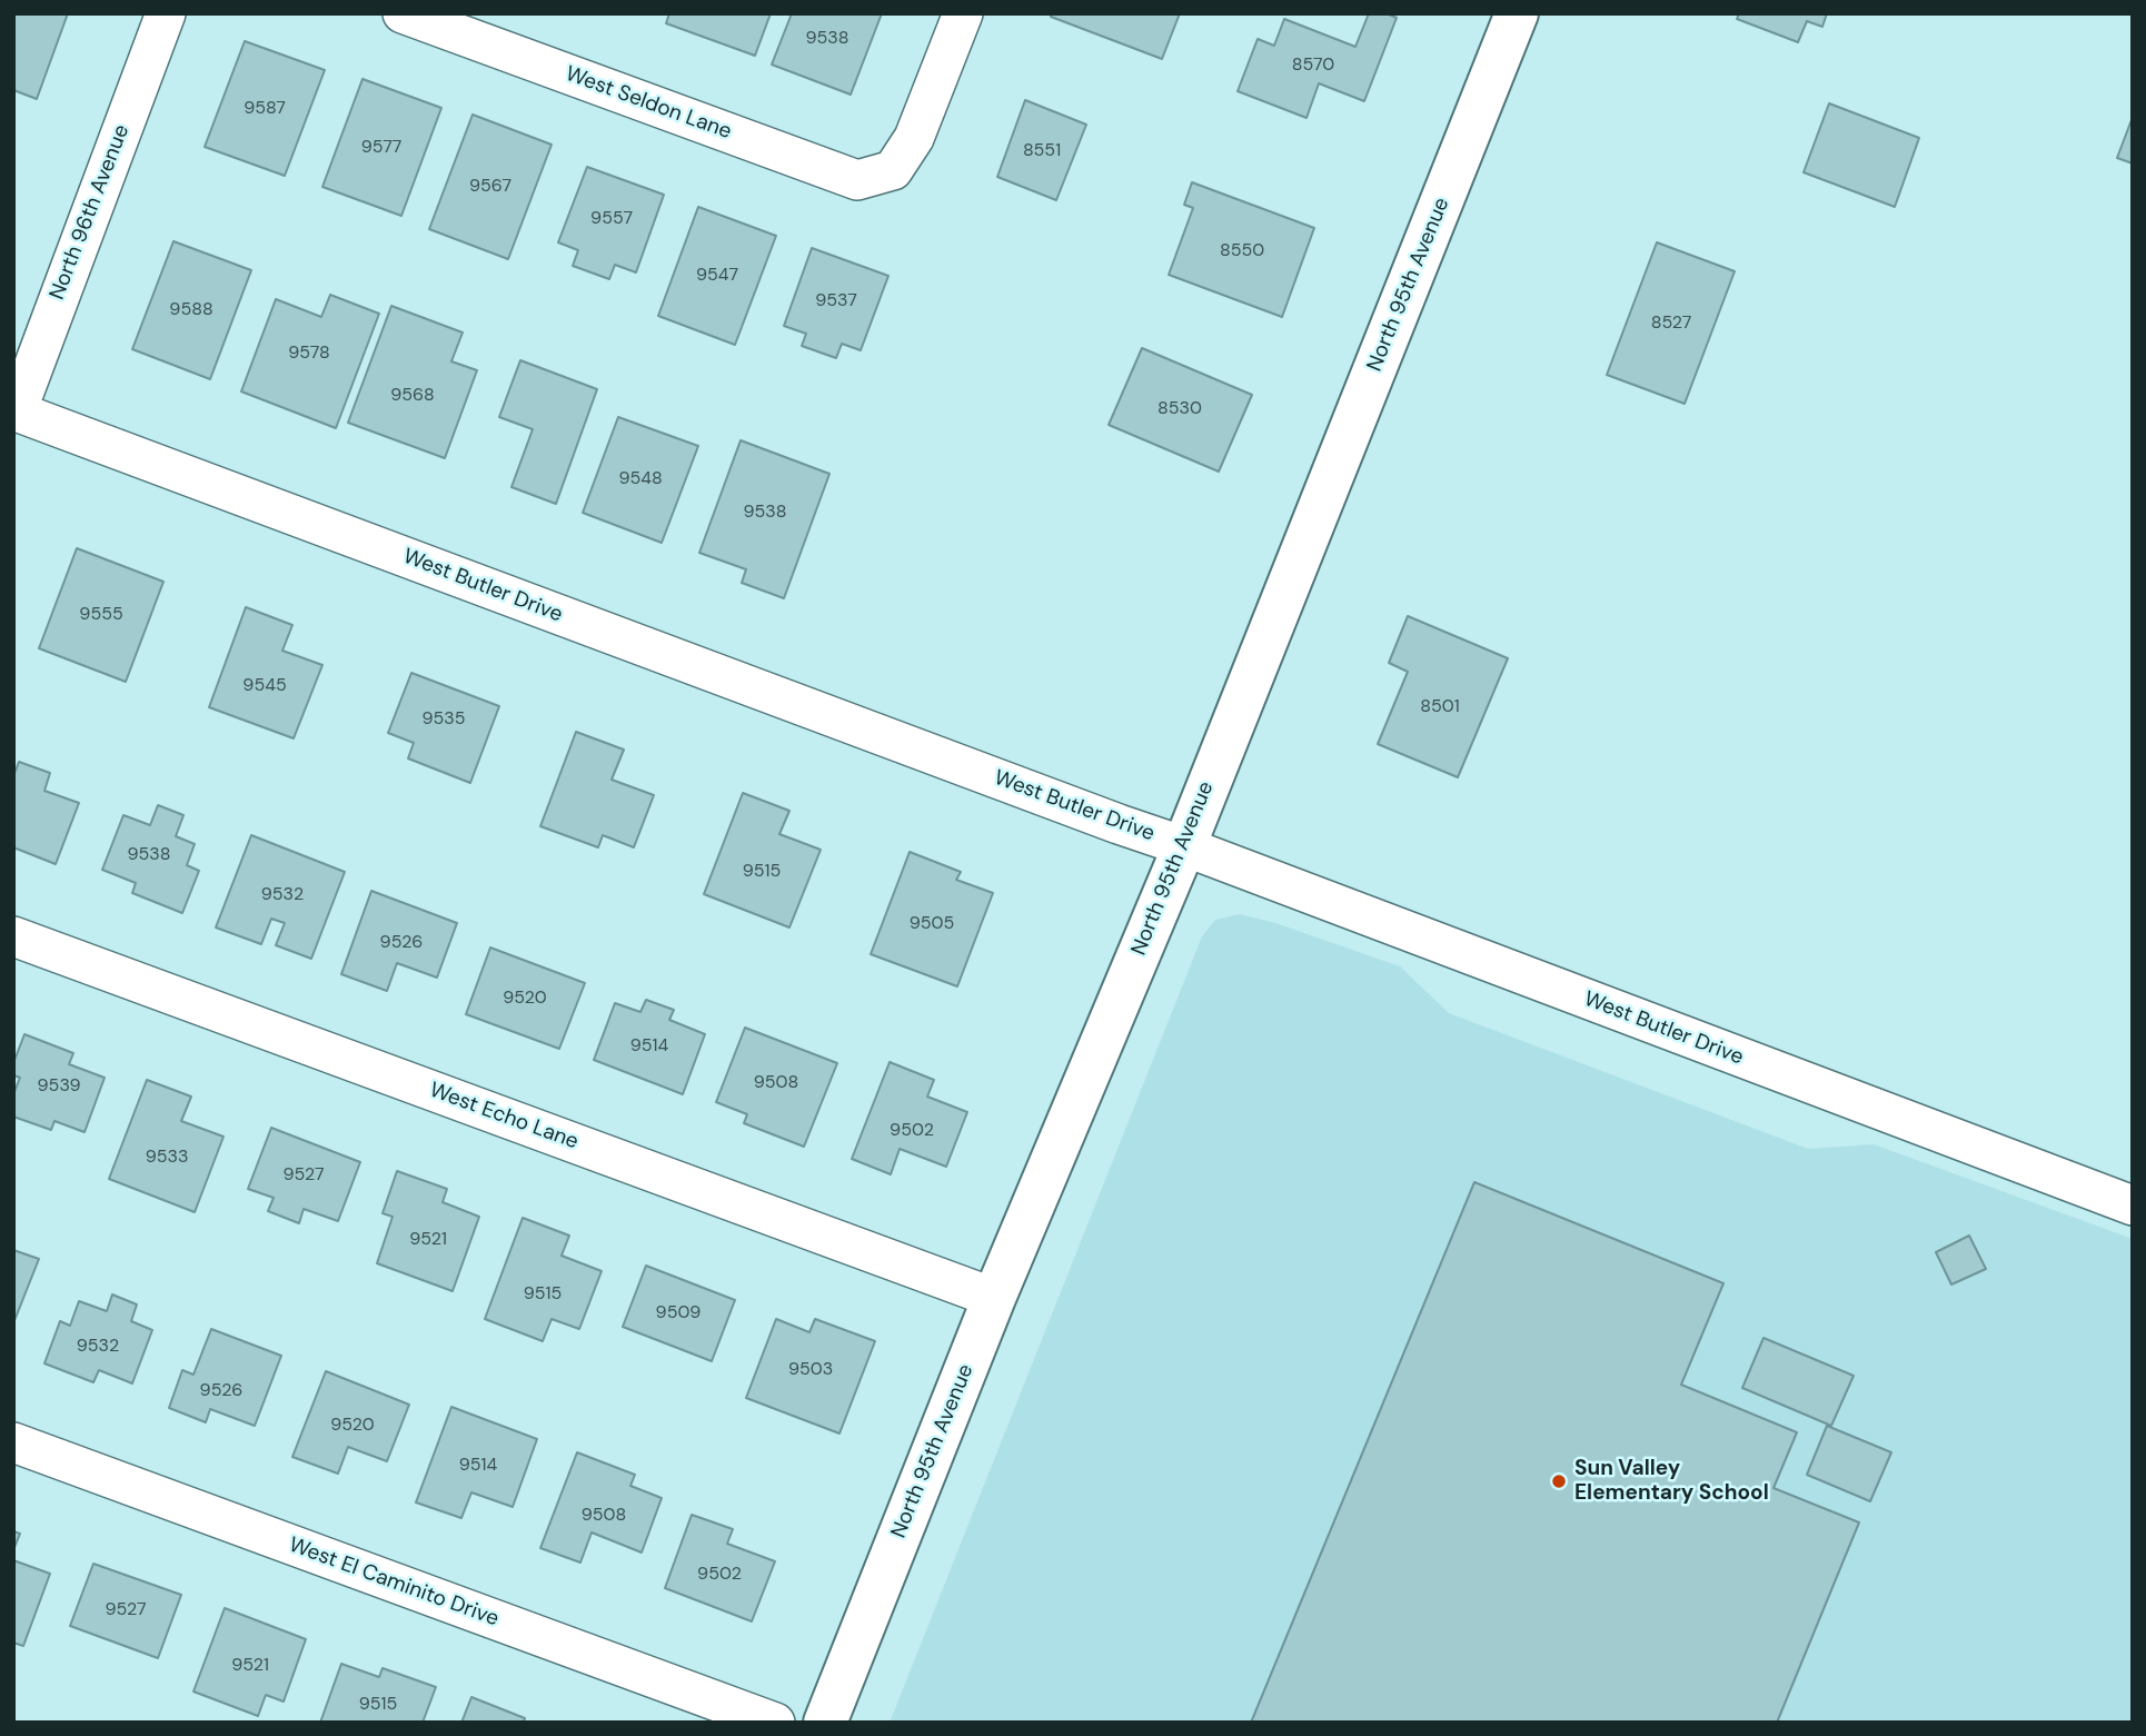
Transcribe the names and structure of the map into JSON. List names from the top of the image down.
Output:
{
  "streets": {
    "street": [
      "West Seldon Lane",
      "North 96th Avenue",
      "North 95th Avenue",
      "West Butler Drive",
      "West Echo Lane",
      "West El Caminito Drive"
    ]
  },
  "crossings": [
    ["North 96th Avenue", "West Butler Drive"],
    ["North 95th Avenue", "West Butler Drive"],
    ["North 95th Avenue", "West Echo Lane"]
  ],
  "places": ["Sun Valley Elementary School"],
  "house_numbers": [
    "9538",
    "8570",
    "9587",
    "9577",
    "8551",
    "9567",
    "9557",
    "8550",
    "9547",
    "9537",
    "9588",
    "8527",
    "9578",
    "9568",
    "8530",
    "9548",
    "9538",
    "9555",
    "9545",
    "8501",
    "9535",
    "9538",
    "9515",
    "9532",
    "9505",
    "9526",
    "9520",
    "9514",
    "9508",
    "9539",
    "9502",
    "9533",
    "9527",
    "9521",
    "9515",
    "9509",
    "9532",
    "9503",
    "9526",
    "9520",
    "9514",
    "9508",
    "9502",
    "9527",
    "9521",
    "9515"
  ]
}
